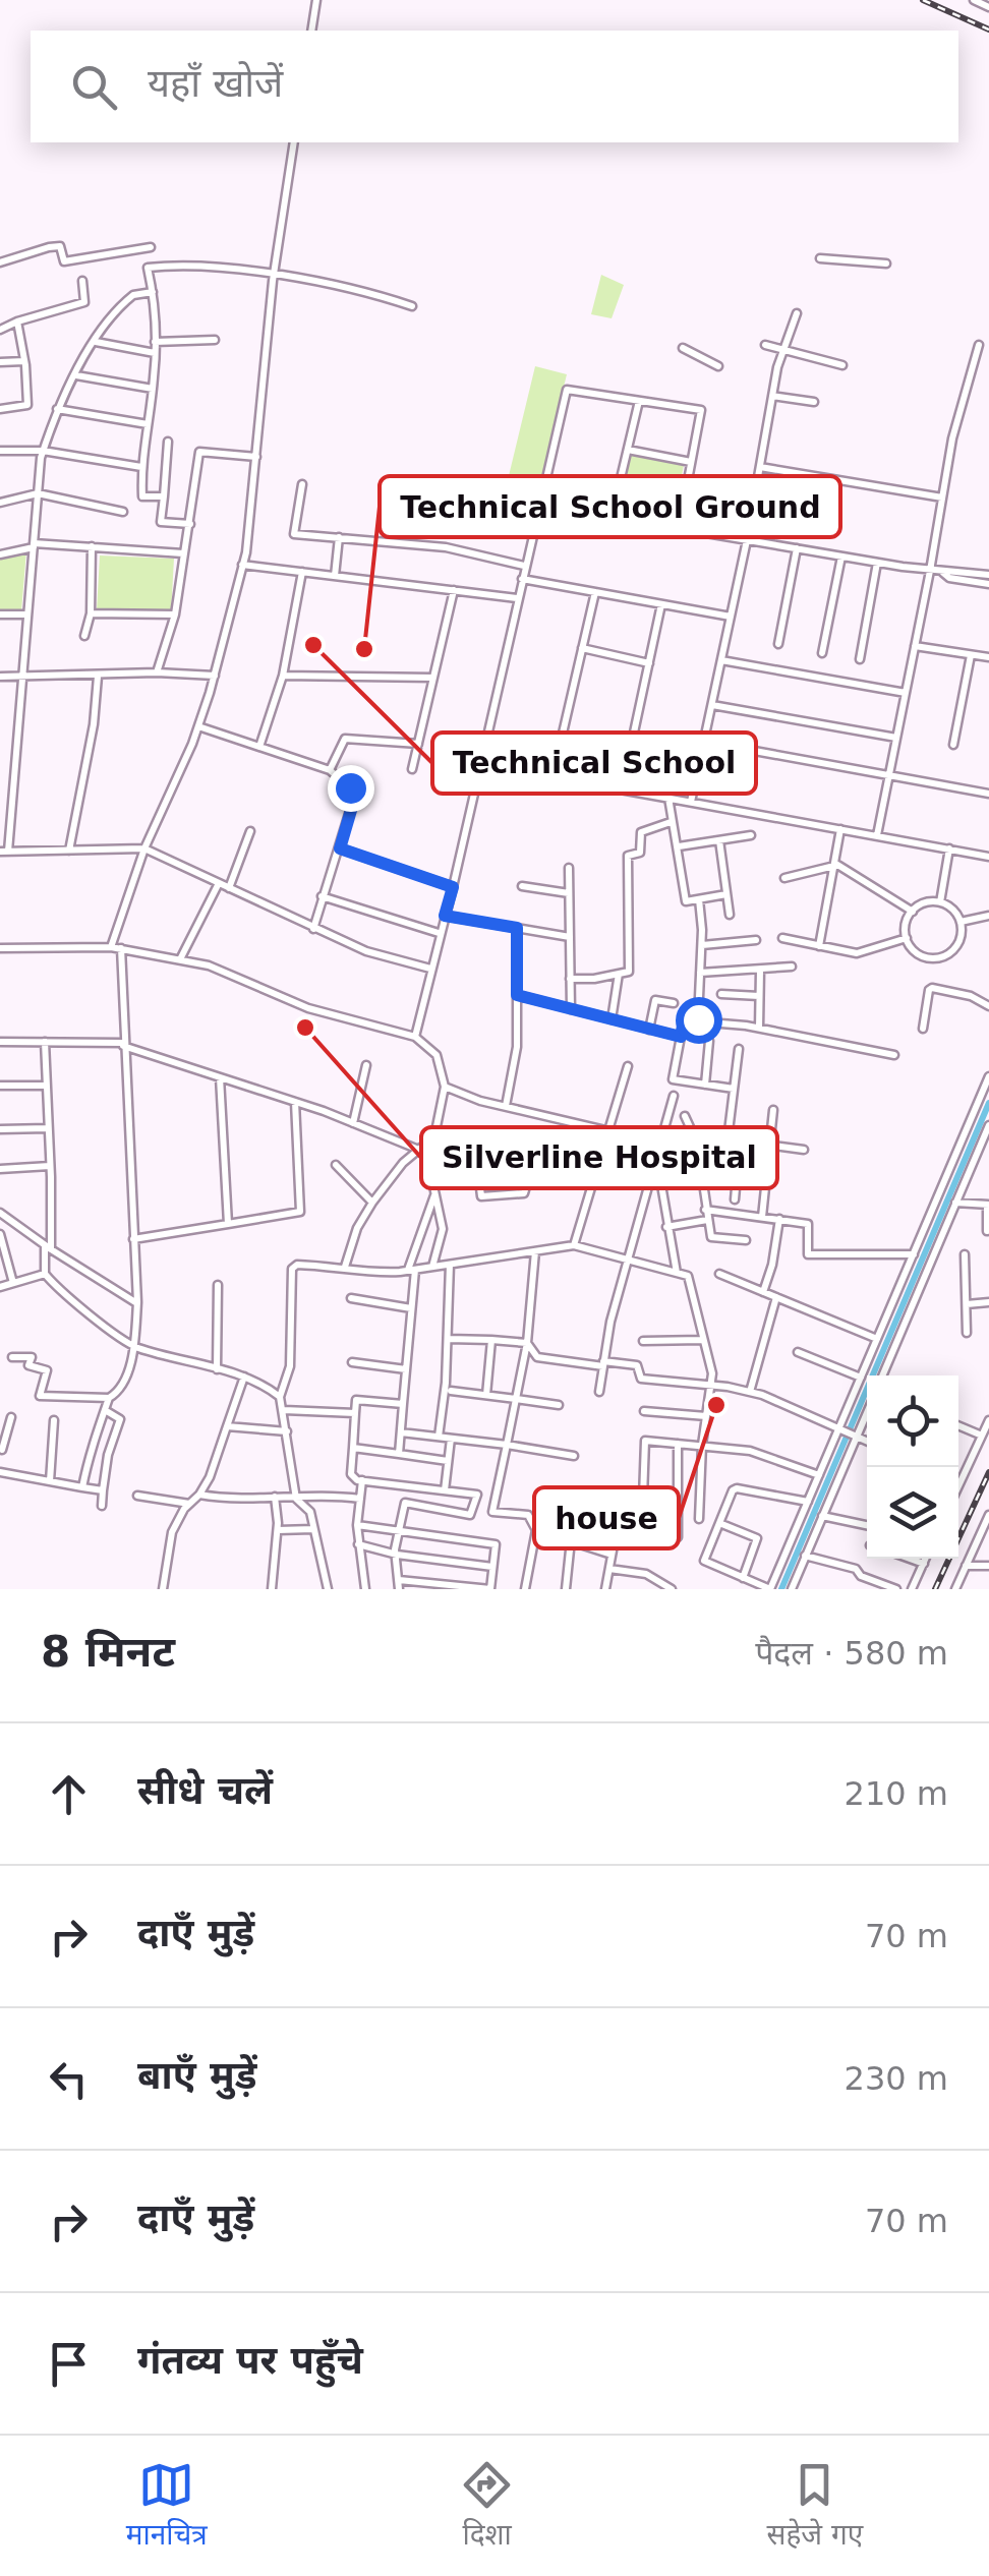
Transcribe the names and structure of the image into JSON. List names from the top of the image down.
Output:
{
  "places": [
    "Technical School",
    "Technical School Ground",
    "Silverline Hospital",
    "house"
  ],
  "page": {
    "search": "यहाँ खोजें",
    "heading": ["8 मिनट", "पैदल · 580 m"],
    "list": [
      ["सीधे चलें", "210 m"],
      ["दाएँ मुड़ें", "70 m"],
      ["बाएँ मुड़ें", "230 m"],
      ["दाएँ मुड़ें", "70 m"],
      "गंतव्य पर पहुँचे"
    ],
    "nav": ["मानचित्र", "दिशा", "सहेजे गए"]
  }
}
